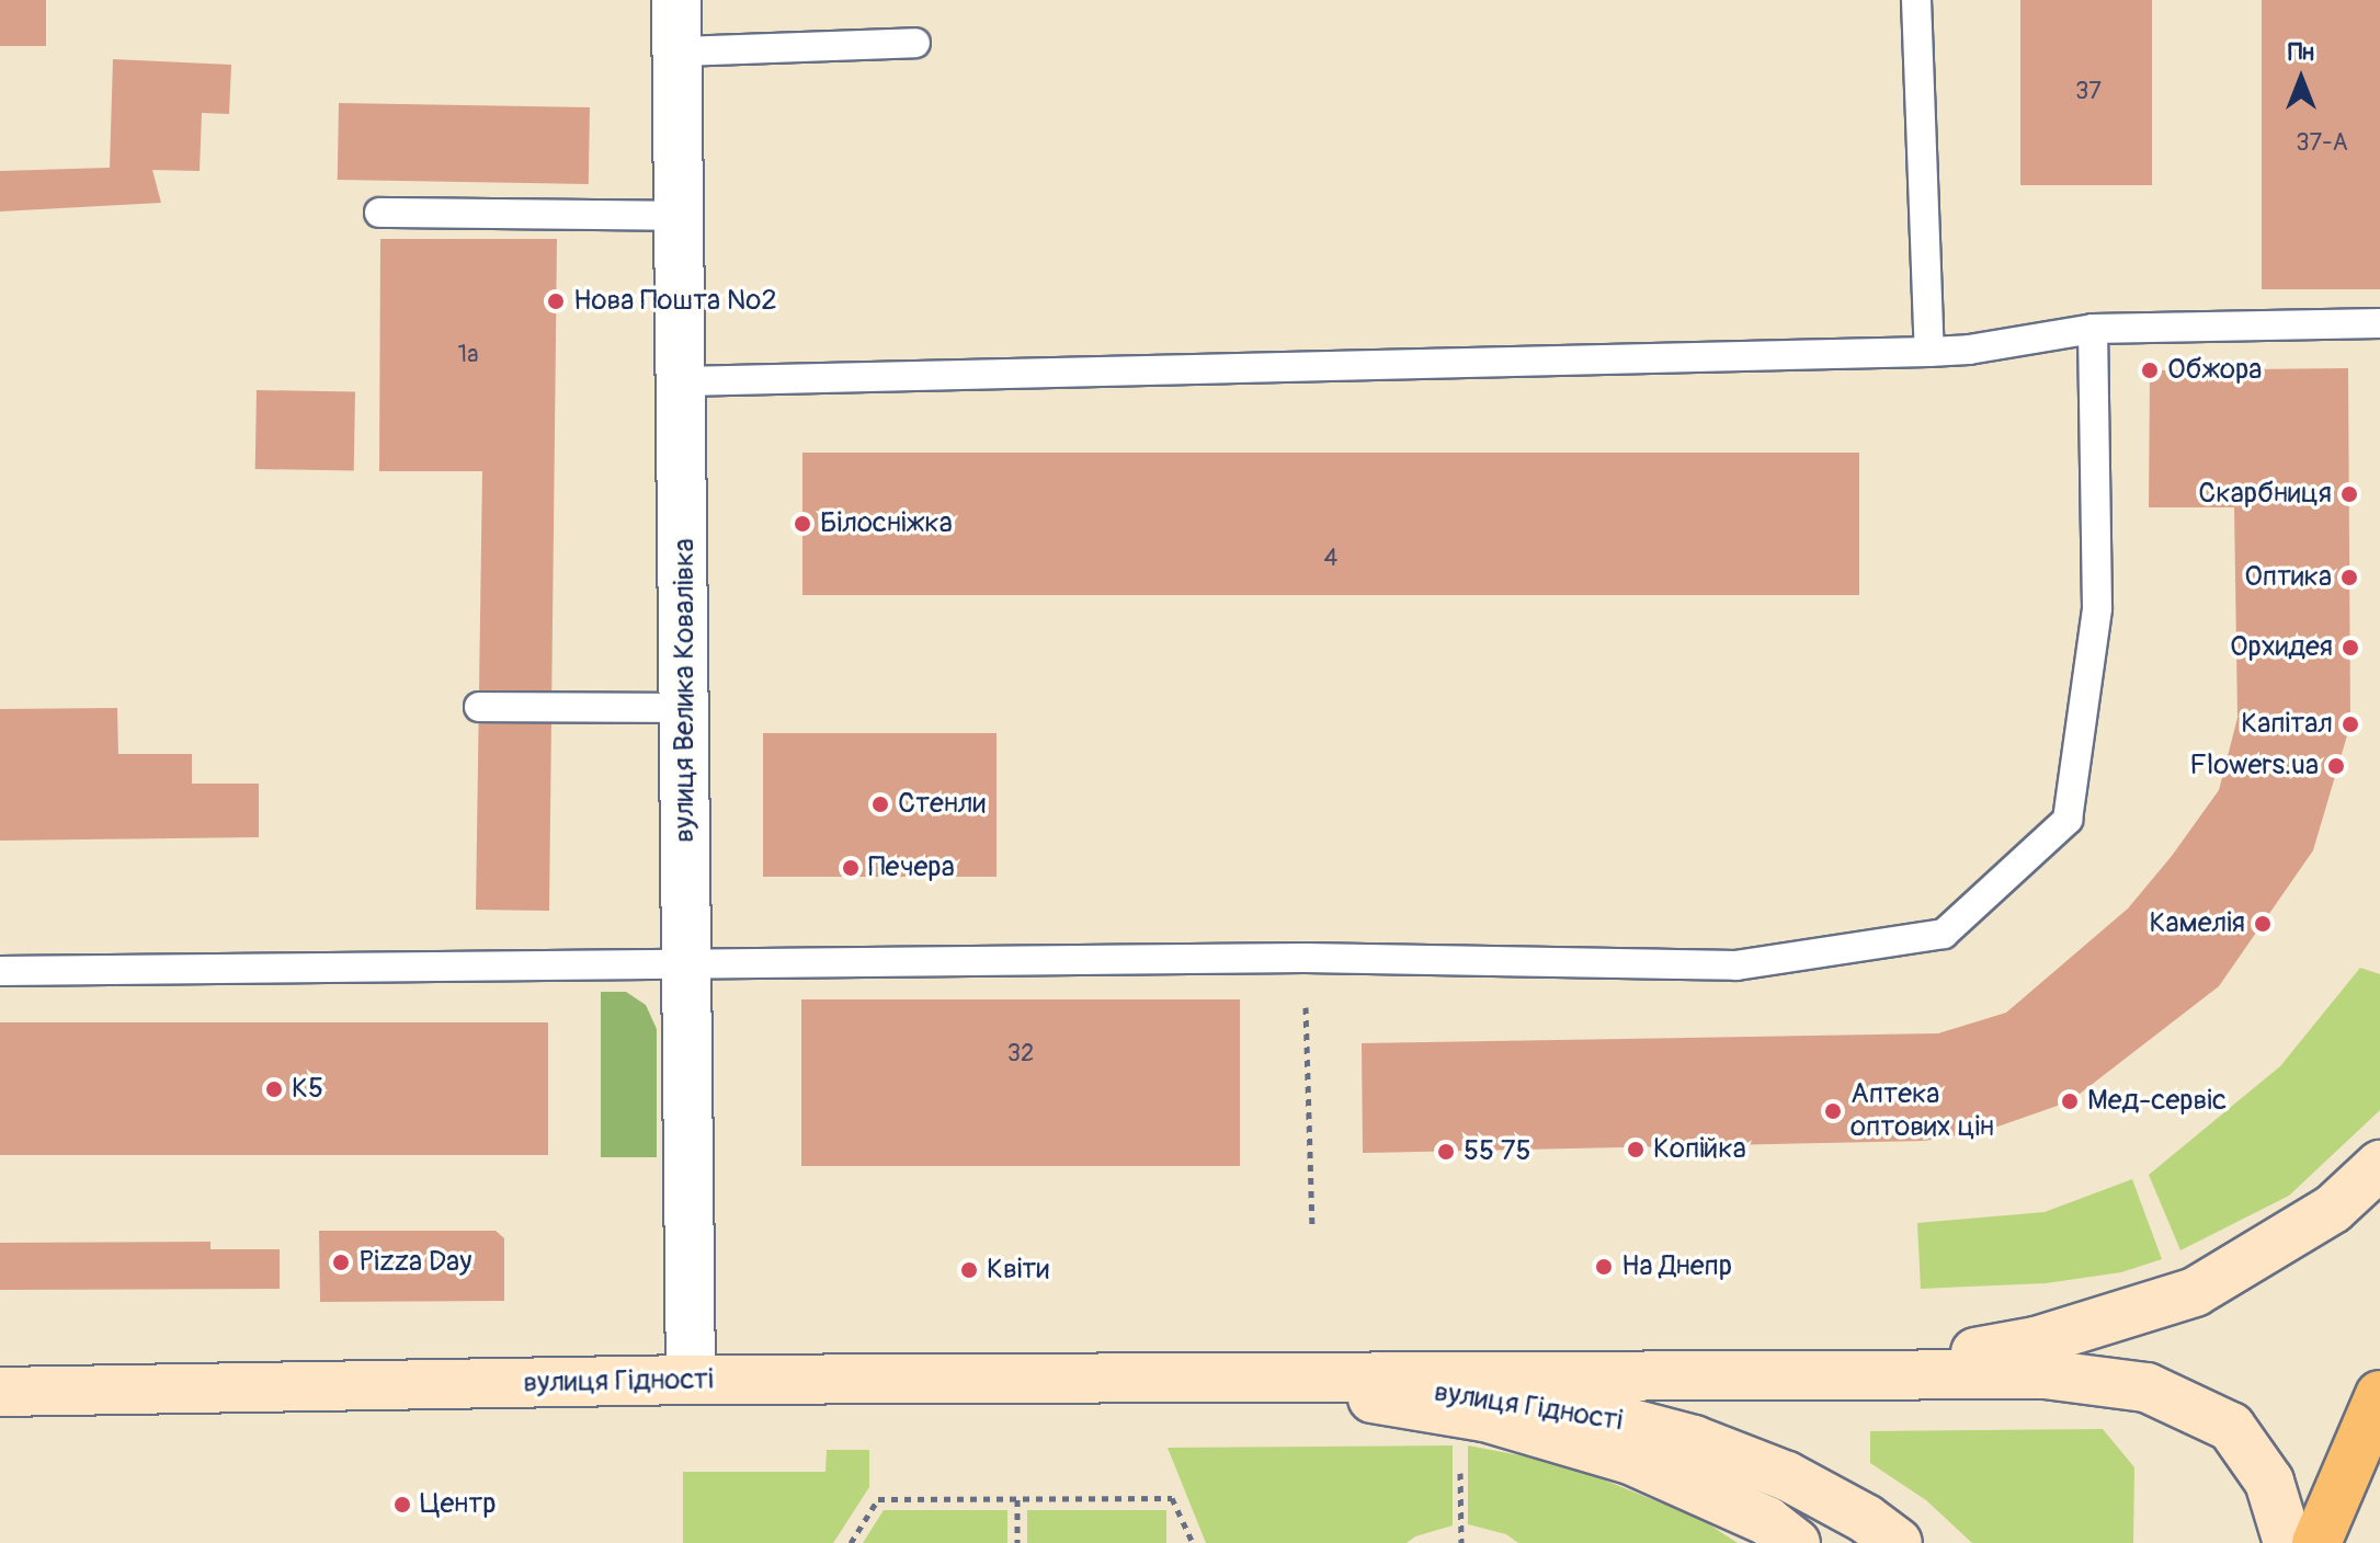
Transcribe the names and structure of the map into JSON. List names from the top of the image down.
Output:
{
  "streets": {
    "main road": ["вулиця Гідності"],
    "street": ["вулиця Велика Ковалівка"]
  },
  "crossings": [
    ["вулиця Велика Ковалівка", "вулиця Гідності"]
  ],
  "places": [
    "Нова Пошта №2",
    "Обжора",
    "Скарбниця",
    "Білосніжка",
    "Оптика",
    "Орхидея",
    "Капітал",
    "Flowers.ua",
    "Стенли",
    "Печера",
    "Камелія",
    "К5",
    "Мед-сервіс",
    "Аптека оптових цін",
    "Копійка",
    "55 75",
    "Pizza Day",
    "На Днепр",
    "Квіти",
    "Центр"
  ],
  "house_numbers": [
    "37",
    "37-А",
    "1а",
    "4",
    "32"
  ],
  "north": "top"
}
